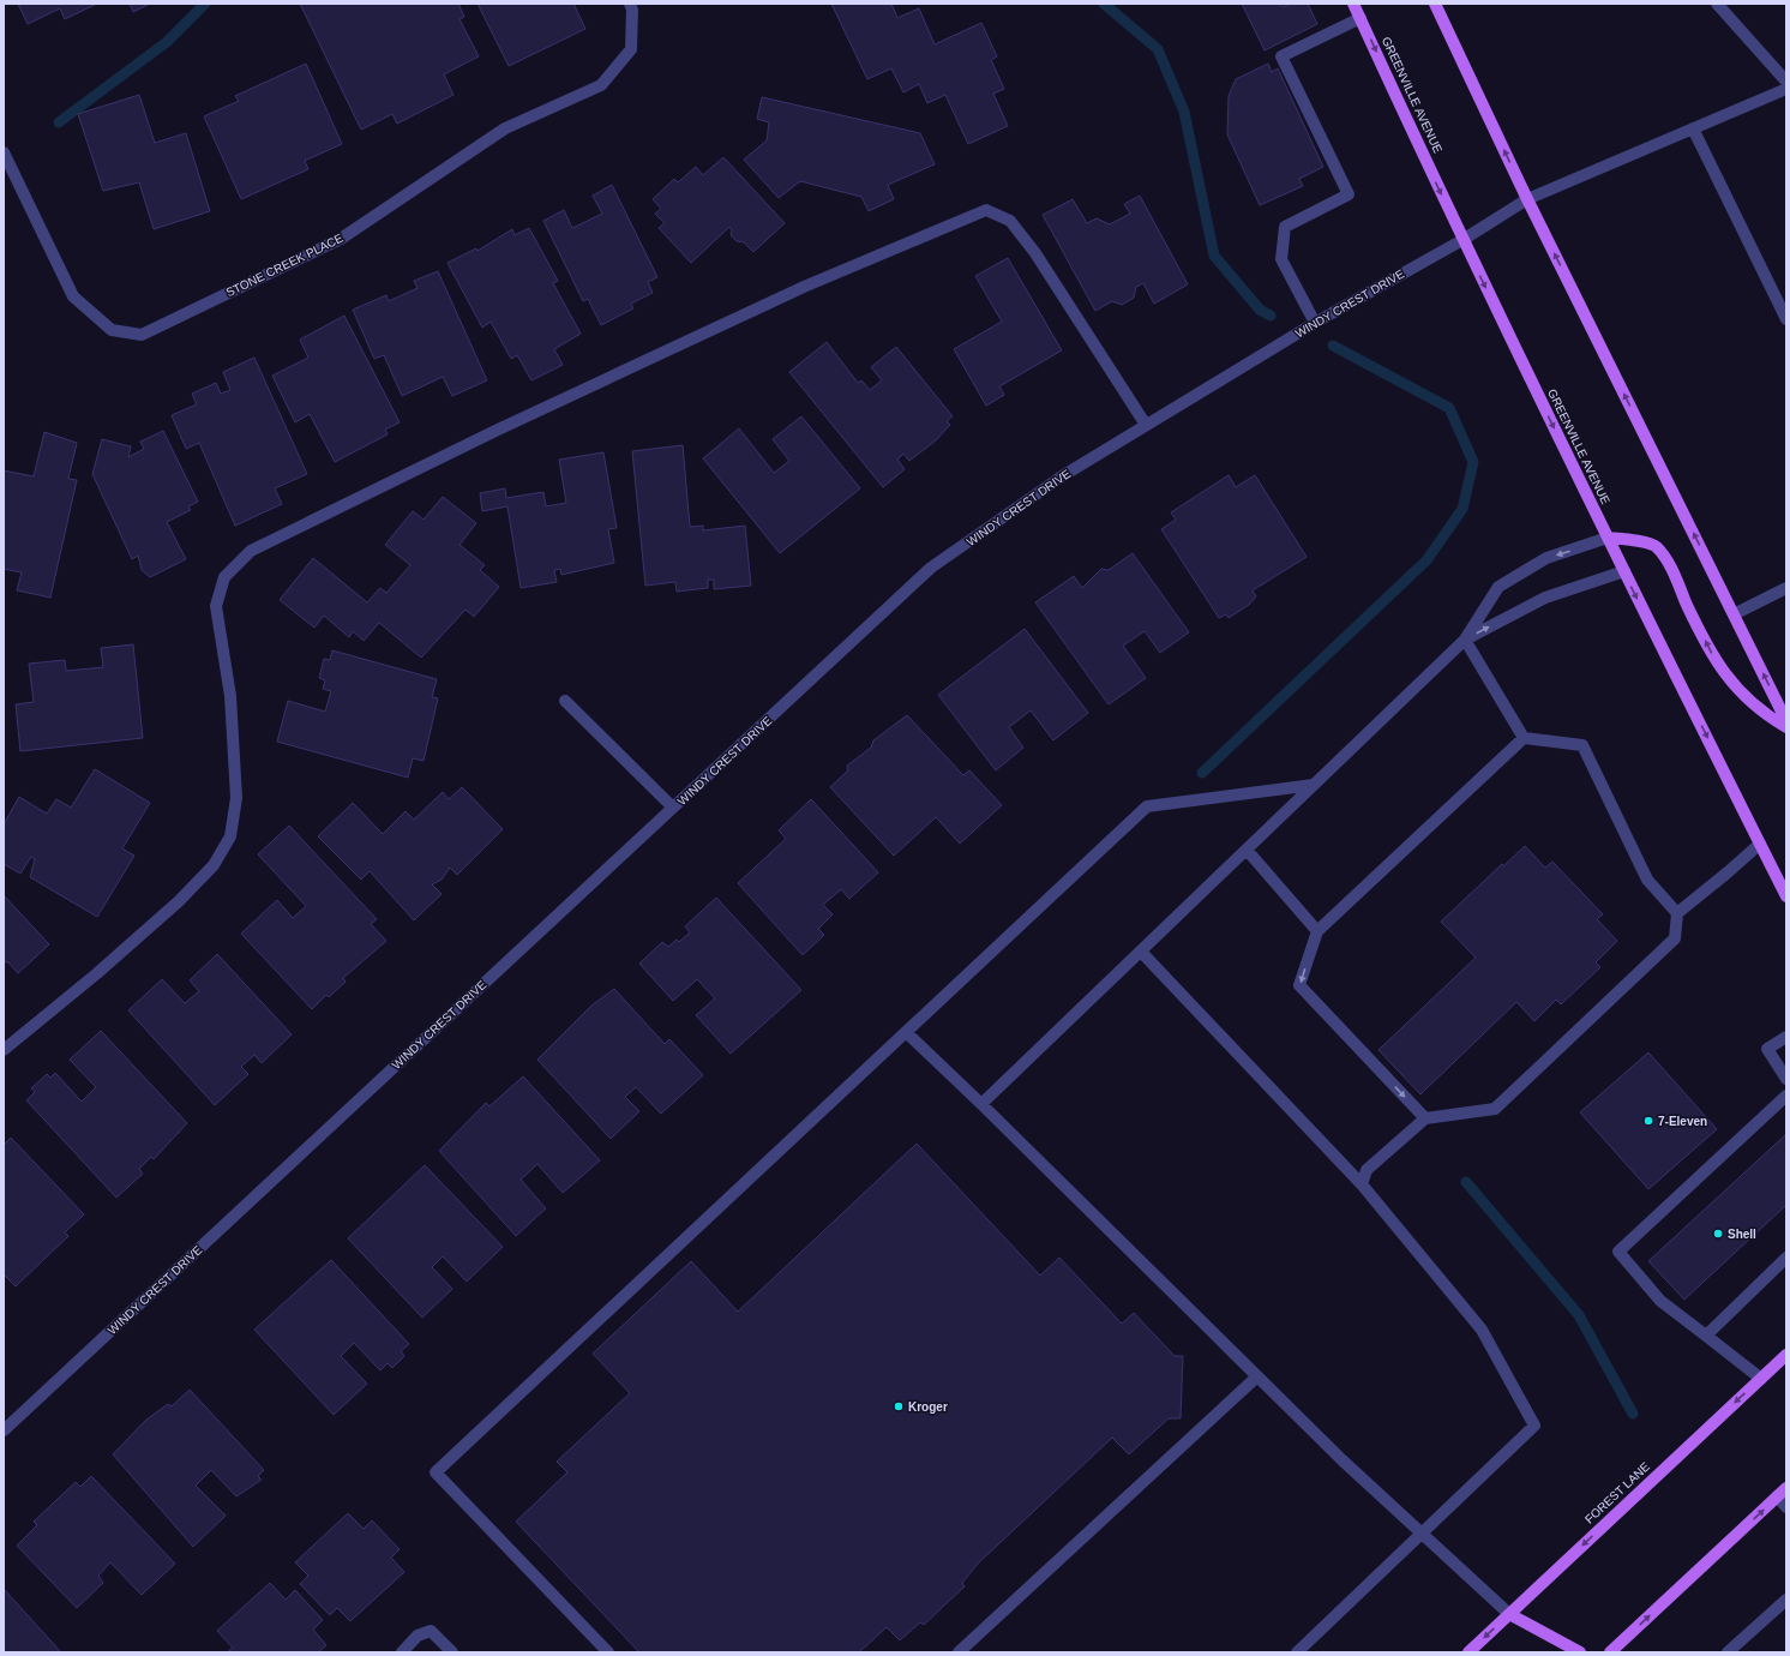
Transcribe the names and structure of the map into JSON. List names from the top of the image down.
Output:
{
  "streets": {
    "main road": ["GREENVILLE AVENUE", "FOREST LANE"],
    "street": ["STONE CREEK PLACE", "WINDY CREST DRIVE"]
  },
  "crossings": [
    ["GREENVILLE AVENUE", "WINDY CREST DRIVE"]
  ],
  "places": ["7-Eleven", "Shell", "Kroger"]
}
